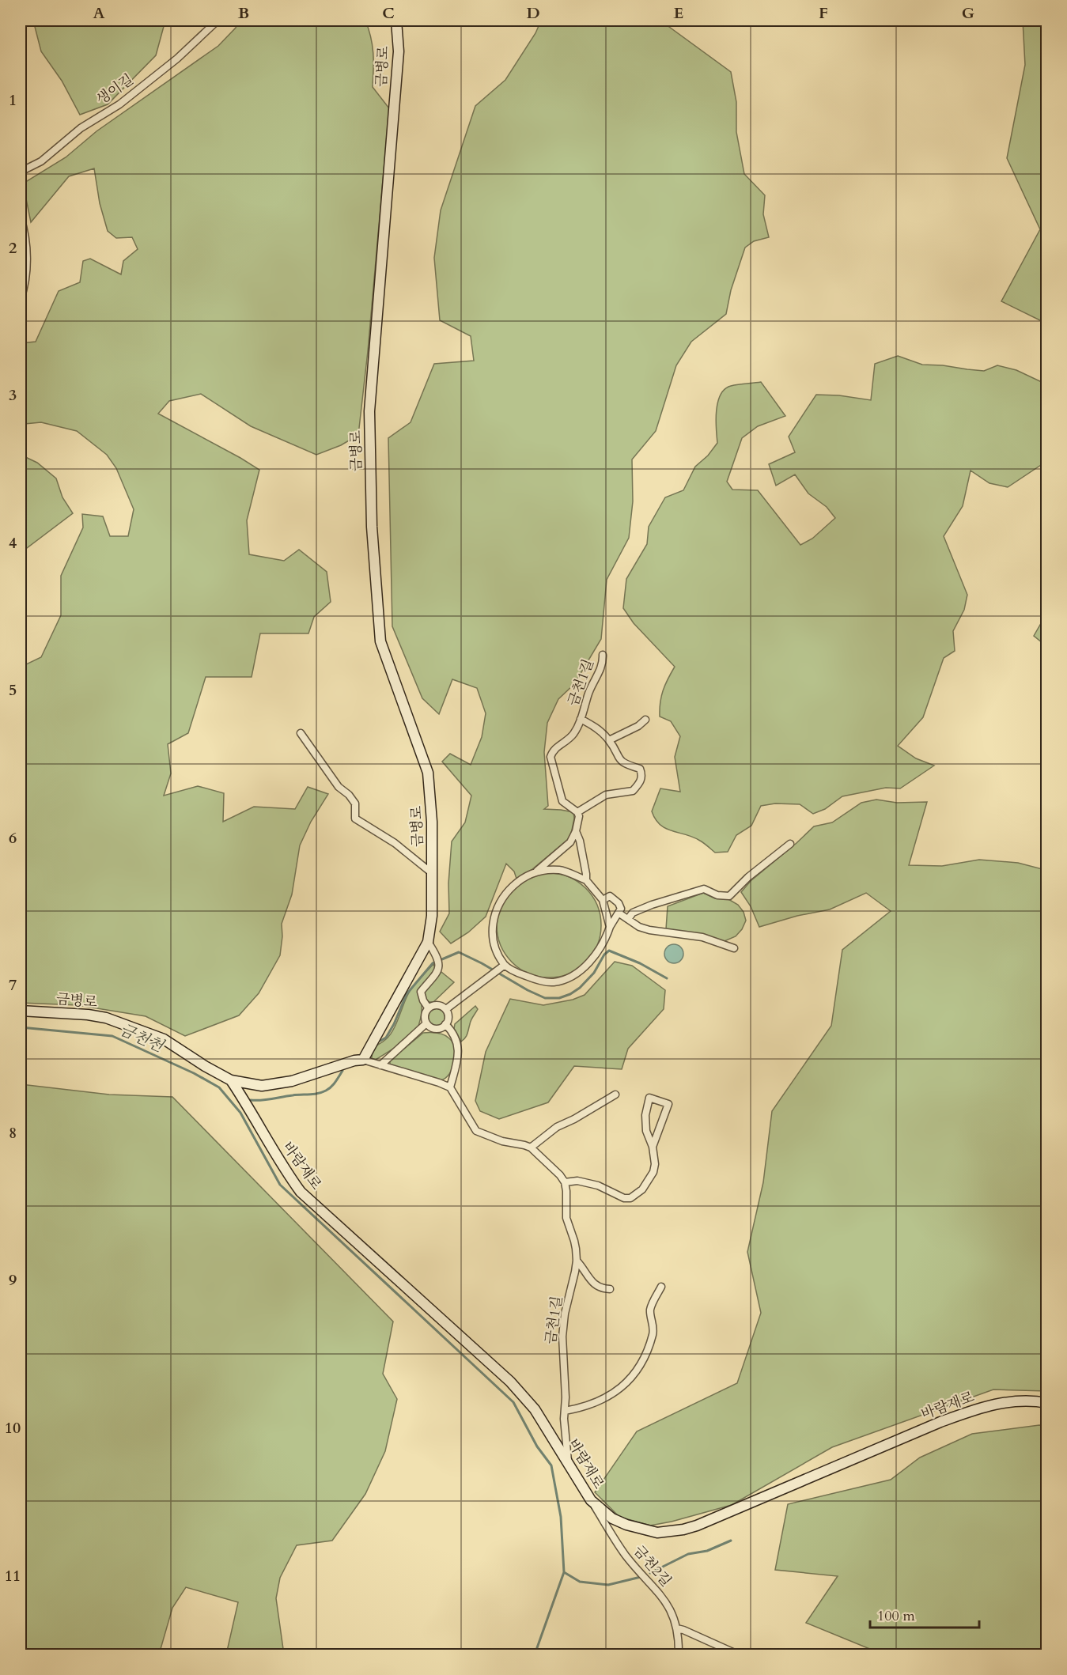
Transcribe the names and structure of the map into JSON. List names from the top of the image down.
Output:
{
  "streets": {
    "street": [
      "금병로",
      "생이길",
      "금천1길",
      "바람재로",
      "금천2길"
    ]
  },
  "crossings": [
    ["금병로", "바람재로"],
    ["금천1길", "바람재로"],
    ["바람재로", "금천2길"]
  ],
  "water": ["금천천"],
  "scale_bar": "100 m",
  "grid": {
    "columns": [
      "A",
      "B",
      "C",
      "D",
      "E",
      "F",
      "G"
    ],
    "rows": [
      "1",
      "2",
      "3",
      "4",
      "5",
      "6",
      "7",
      "8",
      "9",
      "10",
      "11"
    ]
  }
}
